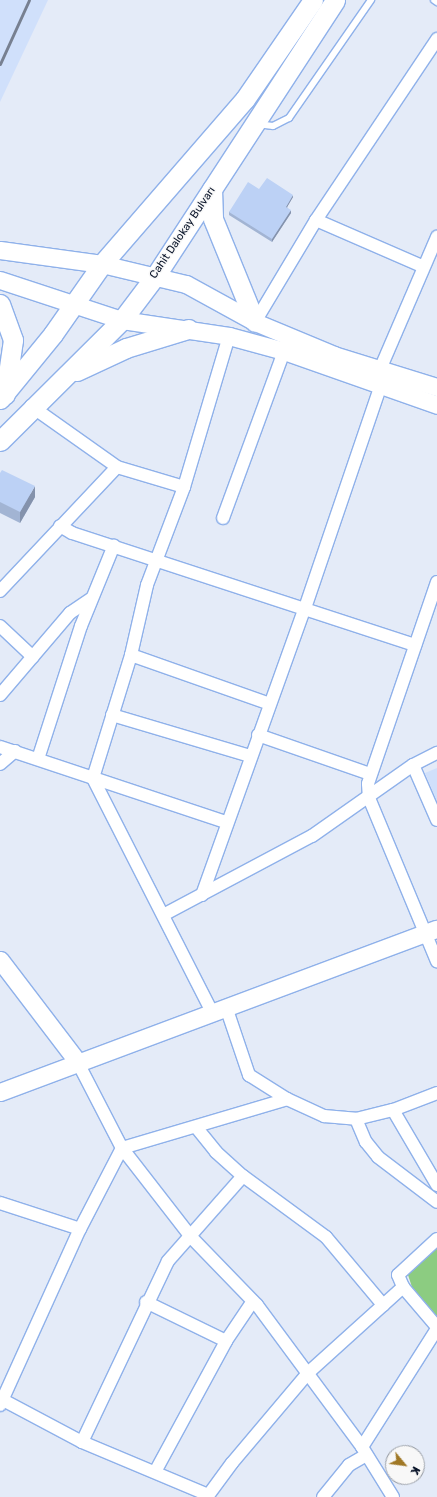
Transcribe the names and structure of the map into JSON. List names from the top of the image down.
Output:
{
  "streets": {
    "main road": ["Cahit Dalokay Bulvarı"]
  },
  "north": "bottom right"
}
